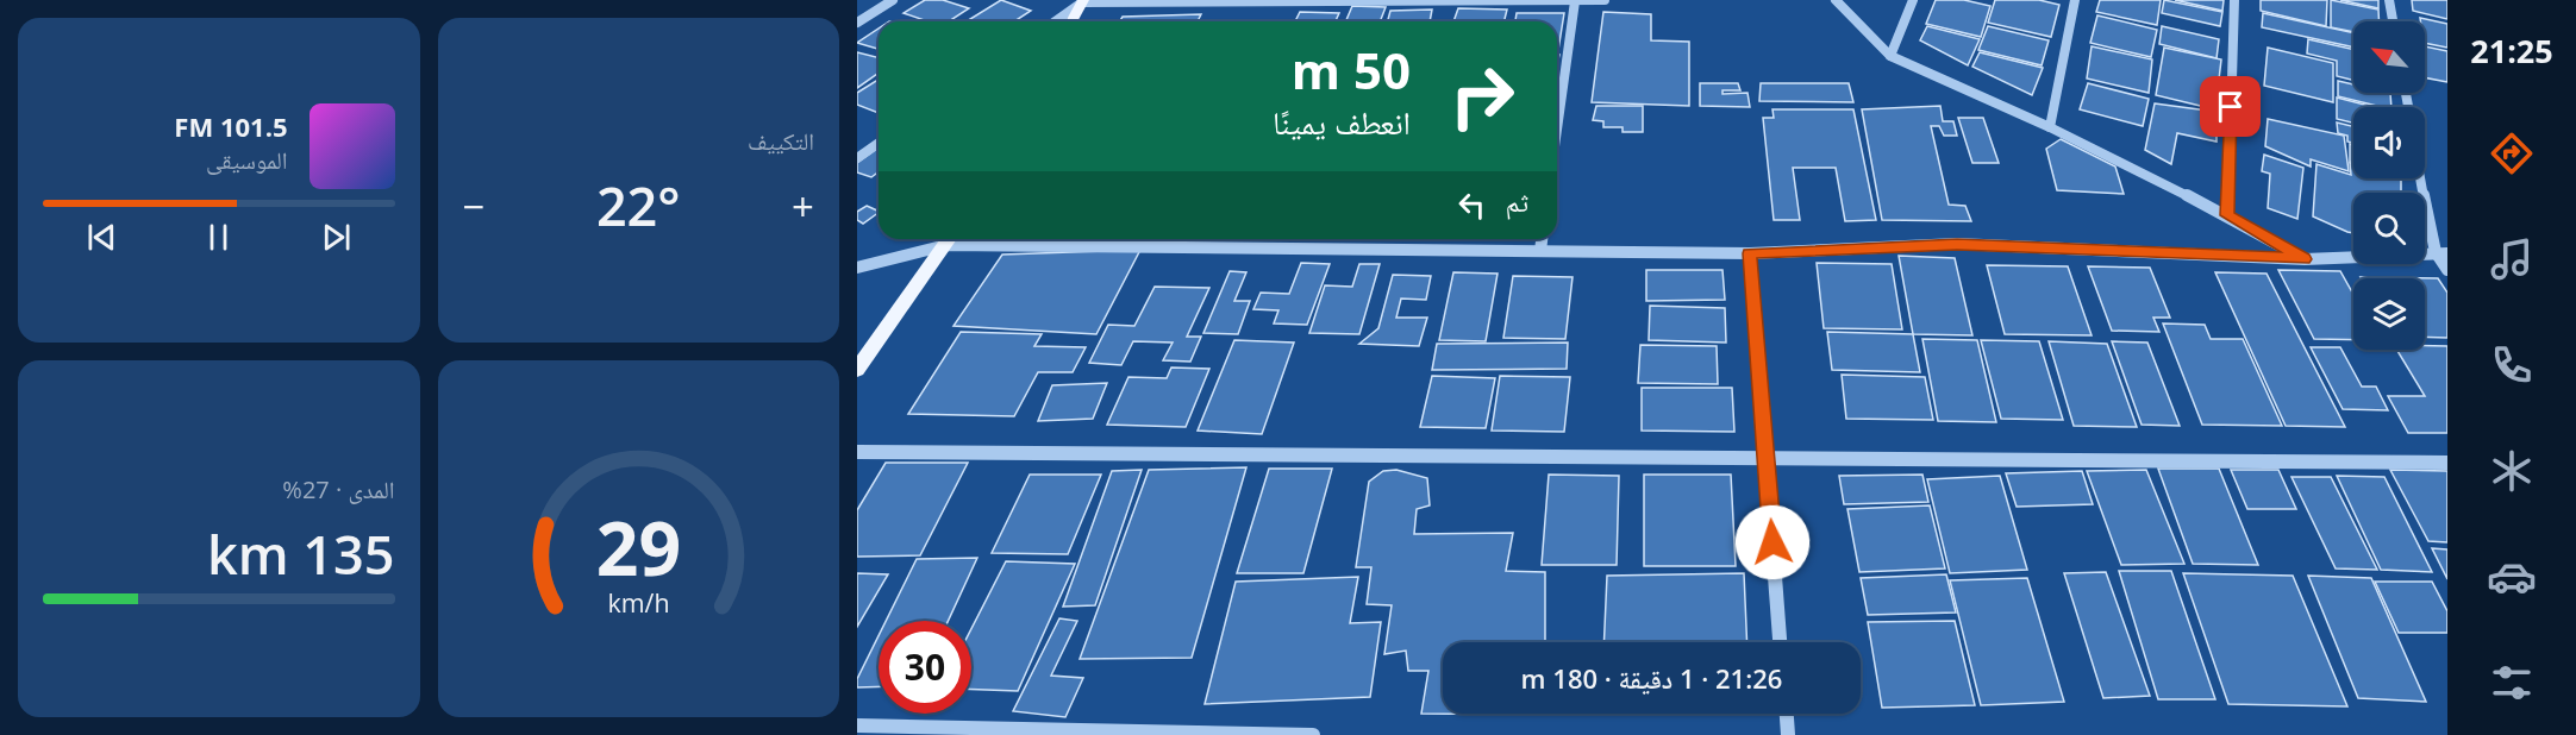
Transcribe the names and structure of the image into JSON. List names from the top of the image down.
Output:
{
  "north": "top left",
  "page": {
    "tabs": "21:25",
    "tile": [
      "التكييف",
      ["المدى · 27%", "135 km"]
    ],
    "turn": ["50 m", "انعطف يمينًا"],
    "song": ["101.5 FM", "الموسيقى"],
    "then": "ثم",
    "heat": ["−", "22°", "+"],
    "limit": "30",
    "trip": "21:26 · 1 دقيقة · 180 m",
    "gauge": ["29", "km/h"]
  }
}
